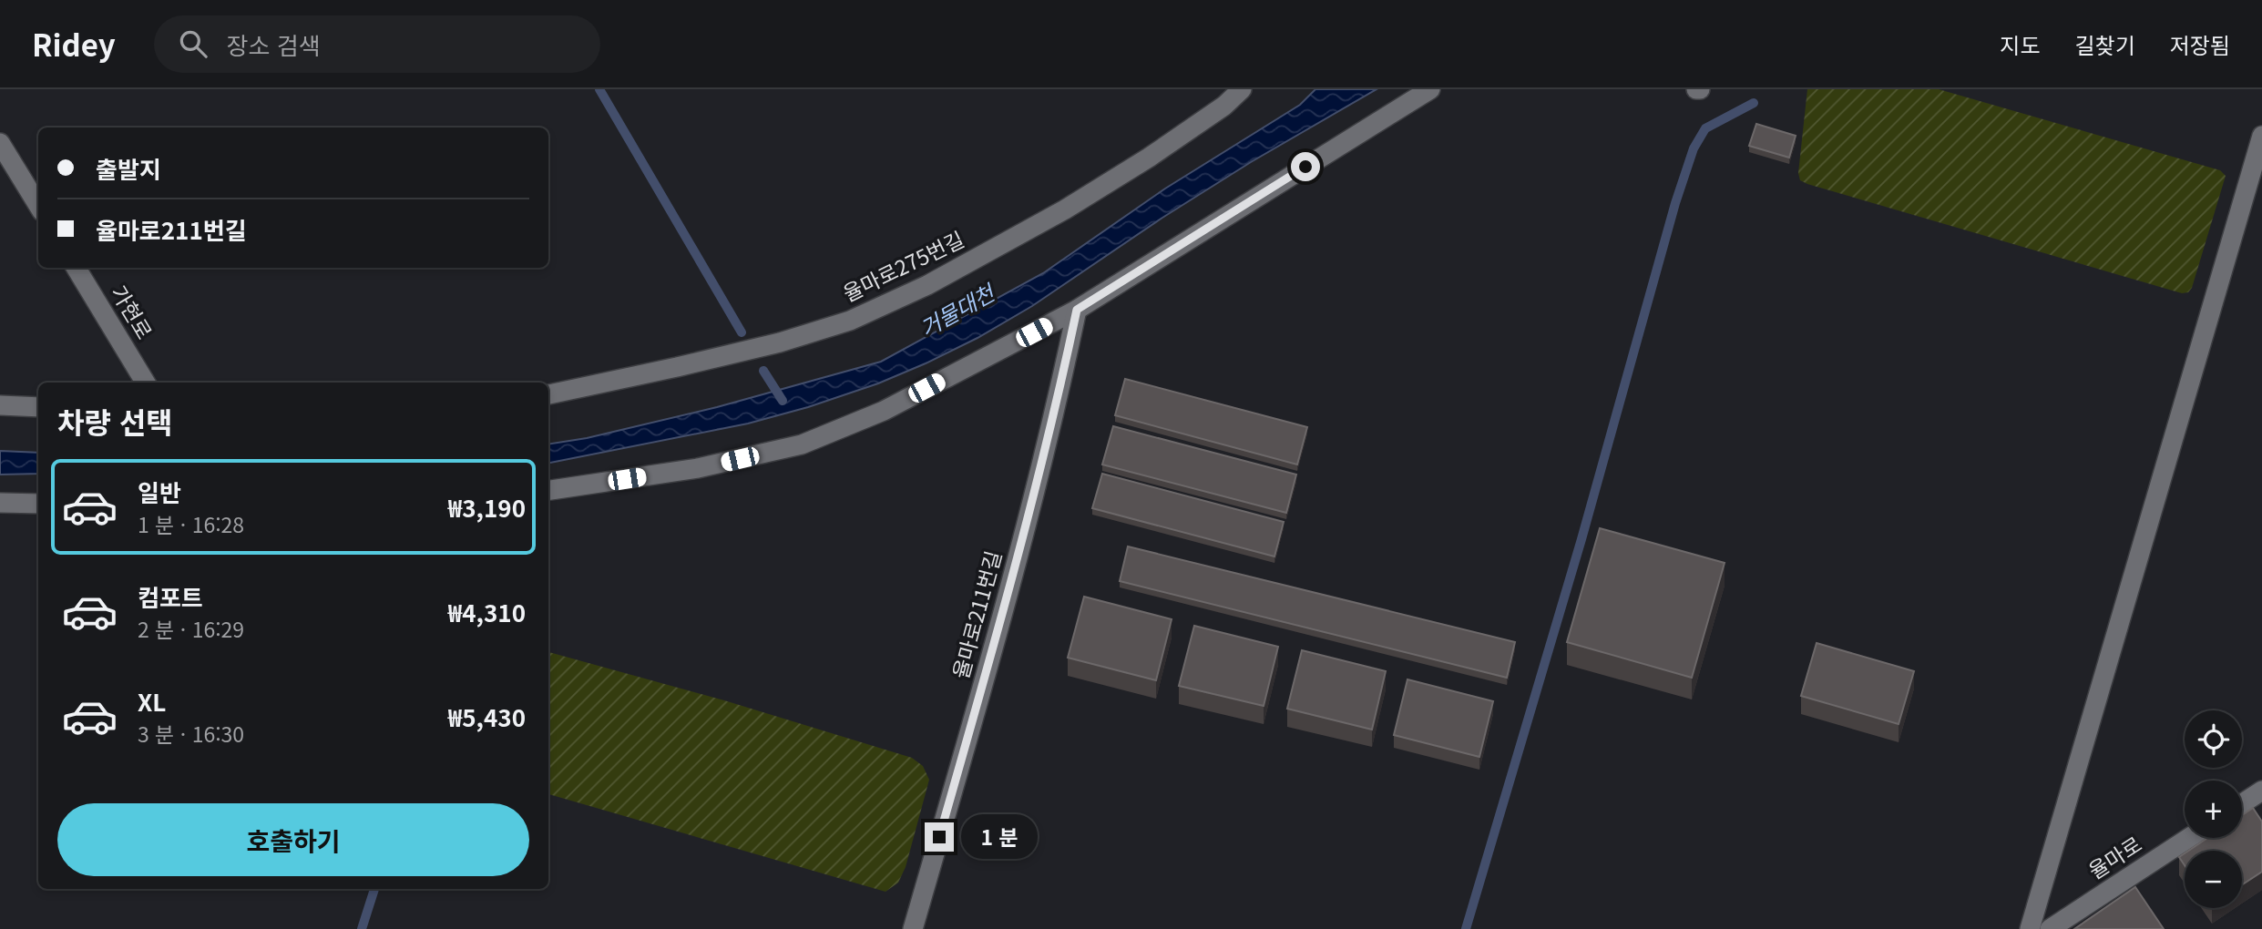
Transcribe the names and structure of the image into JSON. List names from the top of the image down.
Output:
{
  "streets": {
    "lane": [
      "율마로275번길",
      "가현로",
      "율마로211번길",
      "율마로"
    ]
  },
  "water": ["거물대천"],
  "page": {
    "header": "Ridey",
    "search": "장소 검색",
    "nav": ["지도", "길찾기", "저장됨"],
    "banner": ["출발지", "율마로211번길"],
    "heading": "차량 선택",
    "list": [
      {
        "name": "일반",
        "note": "1 분 · 16:28",
        "value": "₩3,190"
      },
      {
        "name": "컴포트",
        "note": "2 분 · 16:29",
        "value": "₩4,310"
      },
      {
        "name": "XL",
        "note": "3 분 · 16:30",
        "value": "₩5,430"
      }
    ],
    "map_buttons": ["+", "−"],
    "buttons": "호출하기",
    "bubble": "1 분"
  }
}
